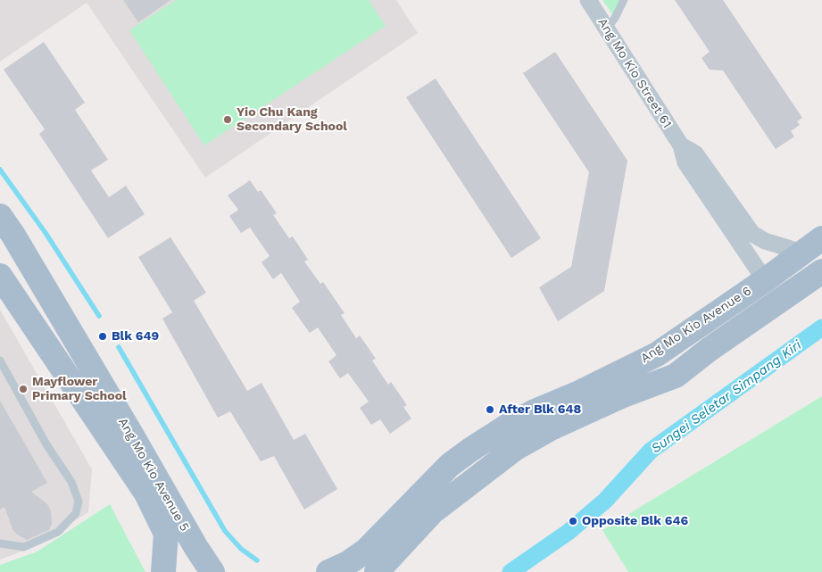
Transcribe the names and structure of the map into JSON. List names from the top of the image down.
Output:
{
  "streets": {
    "main road": ["Ang Mo Kio Avenue 6", "Ang Mo Kio Avenue 5"],
    "street": ["Ang Mo Kio Street 61"]
  },
  "crossings": [
    ["Ang Mo Kio Street 61", "Ang Mo Kio Avenue 6"]
  ],
  "water": ["Sungei Seletar Simpang Kiri"],
  "places": [
    "Yio Chu Kang Secondary School",
    "Blk 649",
    "Mayflower Primary School",
    "After Blk 648",
    "Opposite Blk 646"
  ]
}
